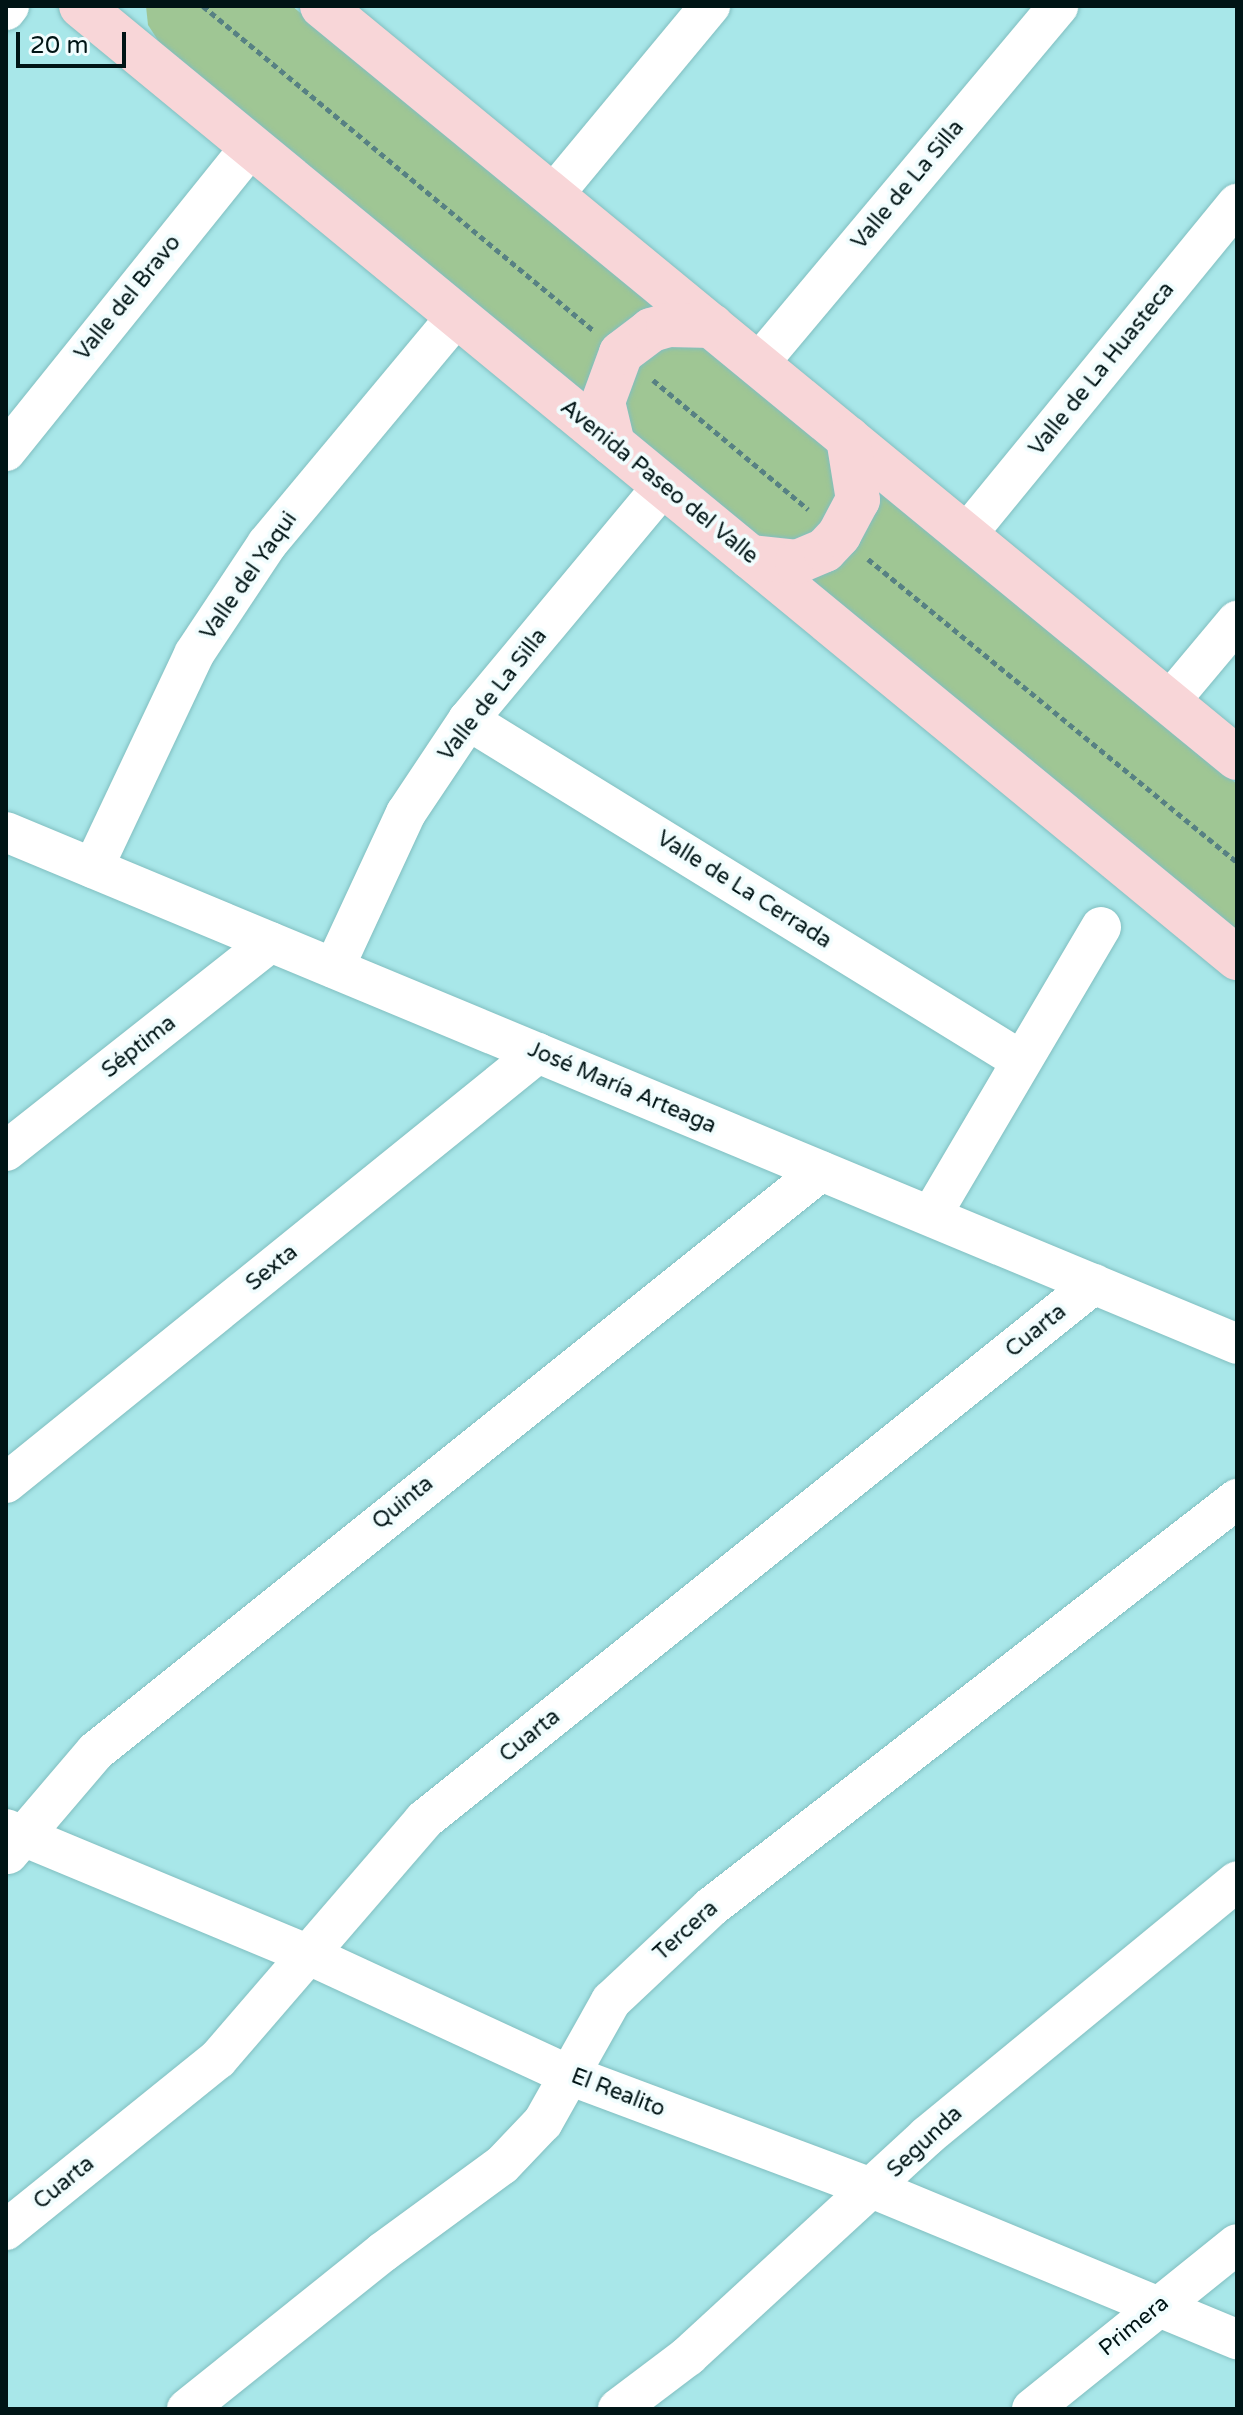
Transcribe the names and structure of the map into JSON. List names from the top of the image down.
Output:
{
  "streets": {
    "street": [
      "Valle de La Silla",
      "Valle del Bravo",
      "Valle de La Huasteca",
      "Avenida Paseo del Valle",
      "Valle del Yaqui",
      "Valle de La Cerrada",
      "Séptima",
      "José María Arteaga",
      "Sexta",
      "Cuarta",
      "Quinta",
      "Tercera",
      "El Realito",
      "Segunda",
      "Primera"
    ]
  },
  "crossings": [
    ["Valle de La Silla", "Avenida Paseo del Valle"],
    ["Valle de La Silla", "Valle de La Cerrada"],
    ["Valle de La Silla", "José María Arteaga"],
    ["Valle del Bravo", "Avenida Paseo del Valle"],
    ["Avenida Paseo del Valle", "Valle del Yaqui"],
    ["Valle del Yaqui", "José María Arteaga"],
    ["Séptima", "José María Arteaga"],
    ["José María Arteaga", "Sexta"],
    ["José María Arteaga", "Cuarta"],
    ["José María Arteaga", "Quinta"],
    ["Cuarta", "El Realito"],
    ["Quinta", "El Realito"],
    ["Tercera", "El Realito"],
    ["El Realito", "Segunda"],
    ["El Realito", "Primera"]
  ],
  "scale_bar": "20 m"
}
